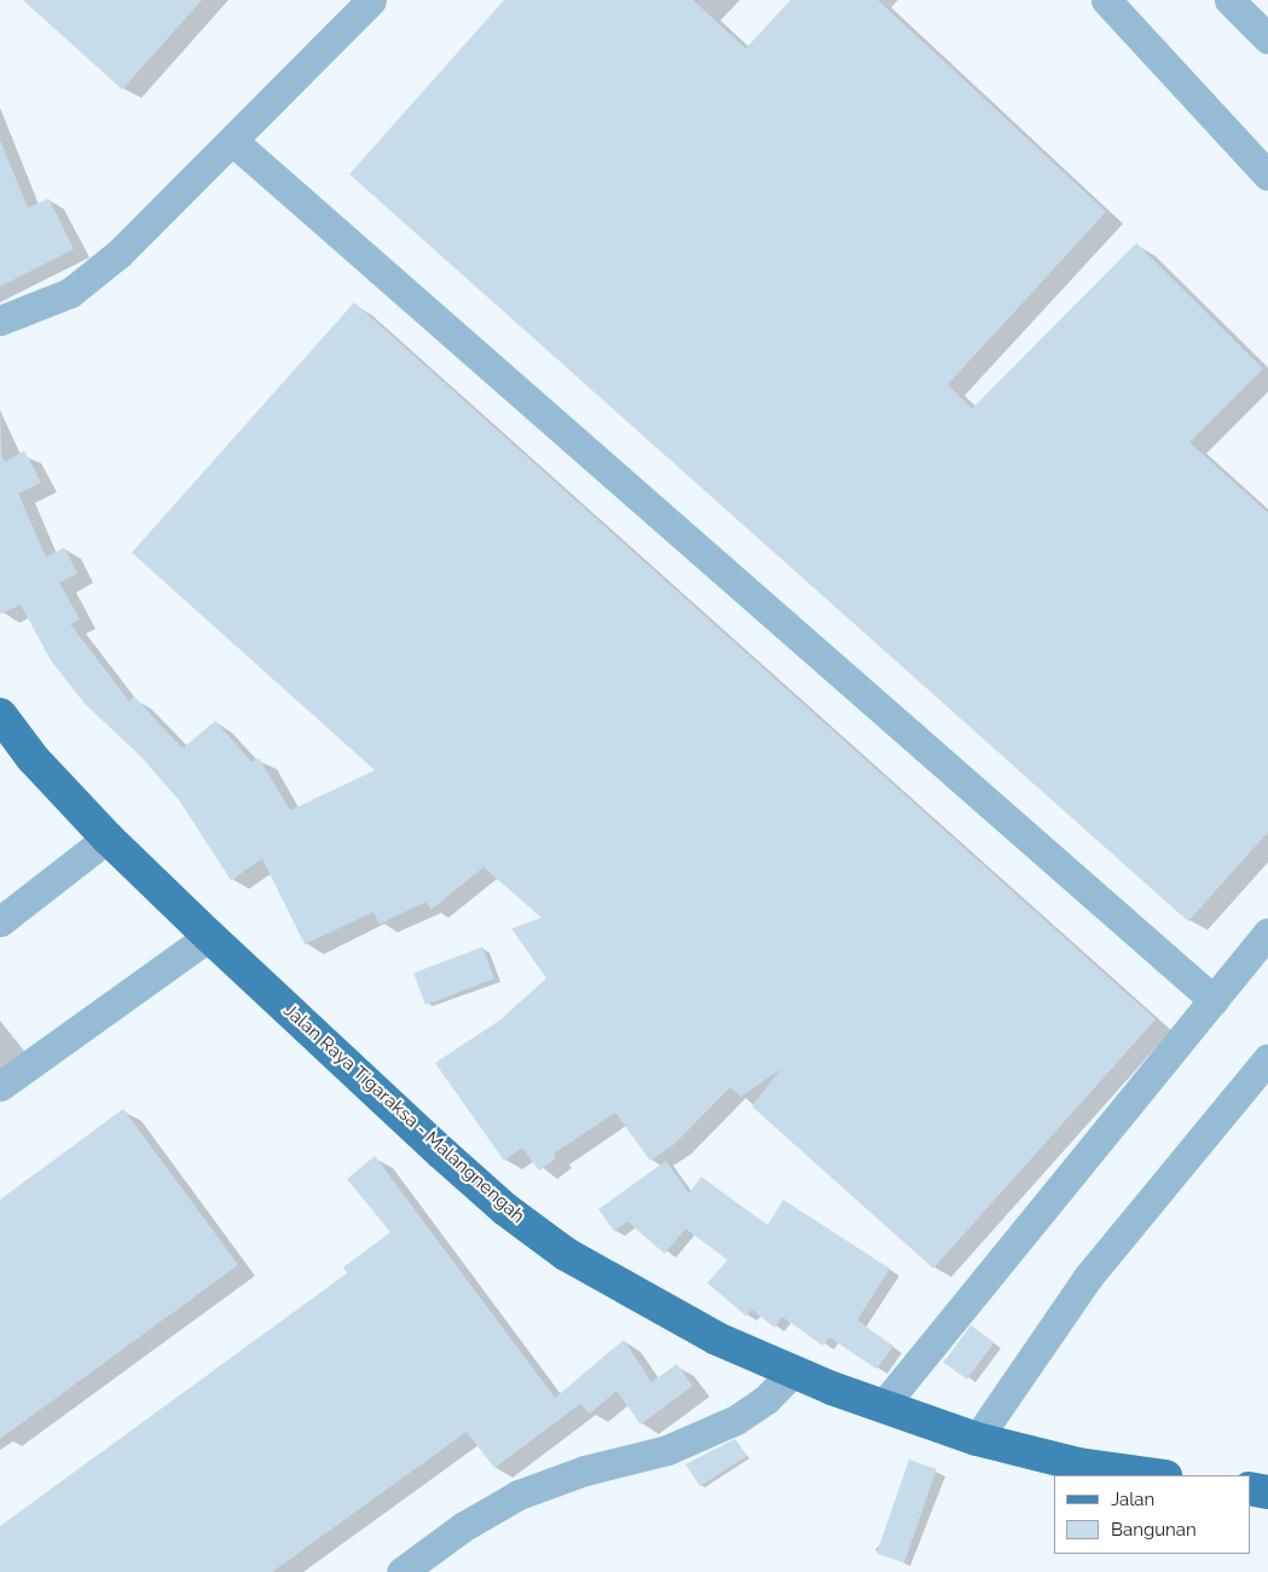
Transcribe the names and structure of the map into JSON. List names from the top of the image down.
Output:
{
  "streets": {
    "main road": ["Jalan Raya Tigaraksa - Malangnengah"]
  },
  "legend": ["Jalan", "Bangunan"]
}
